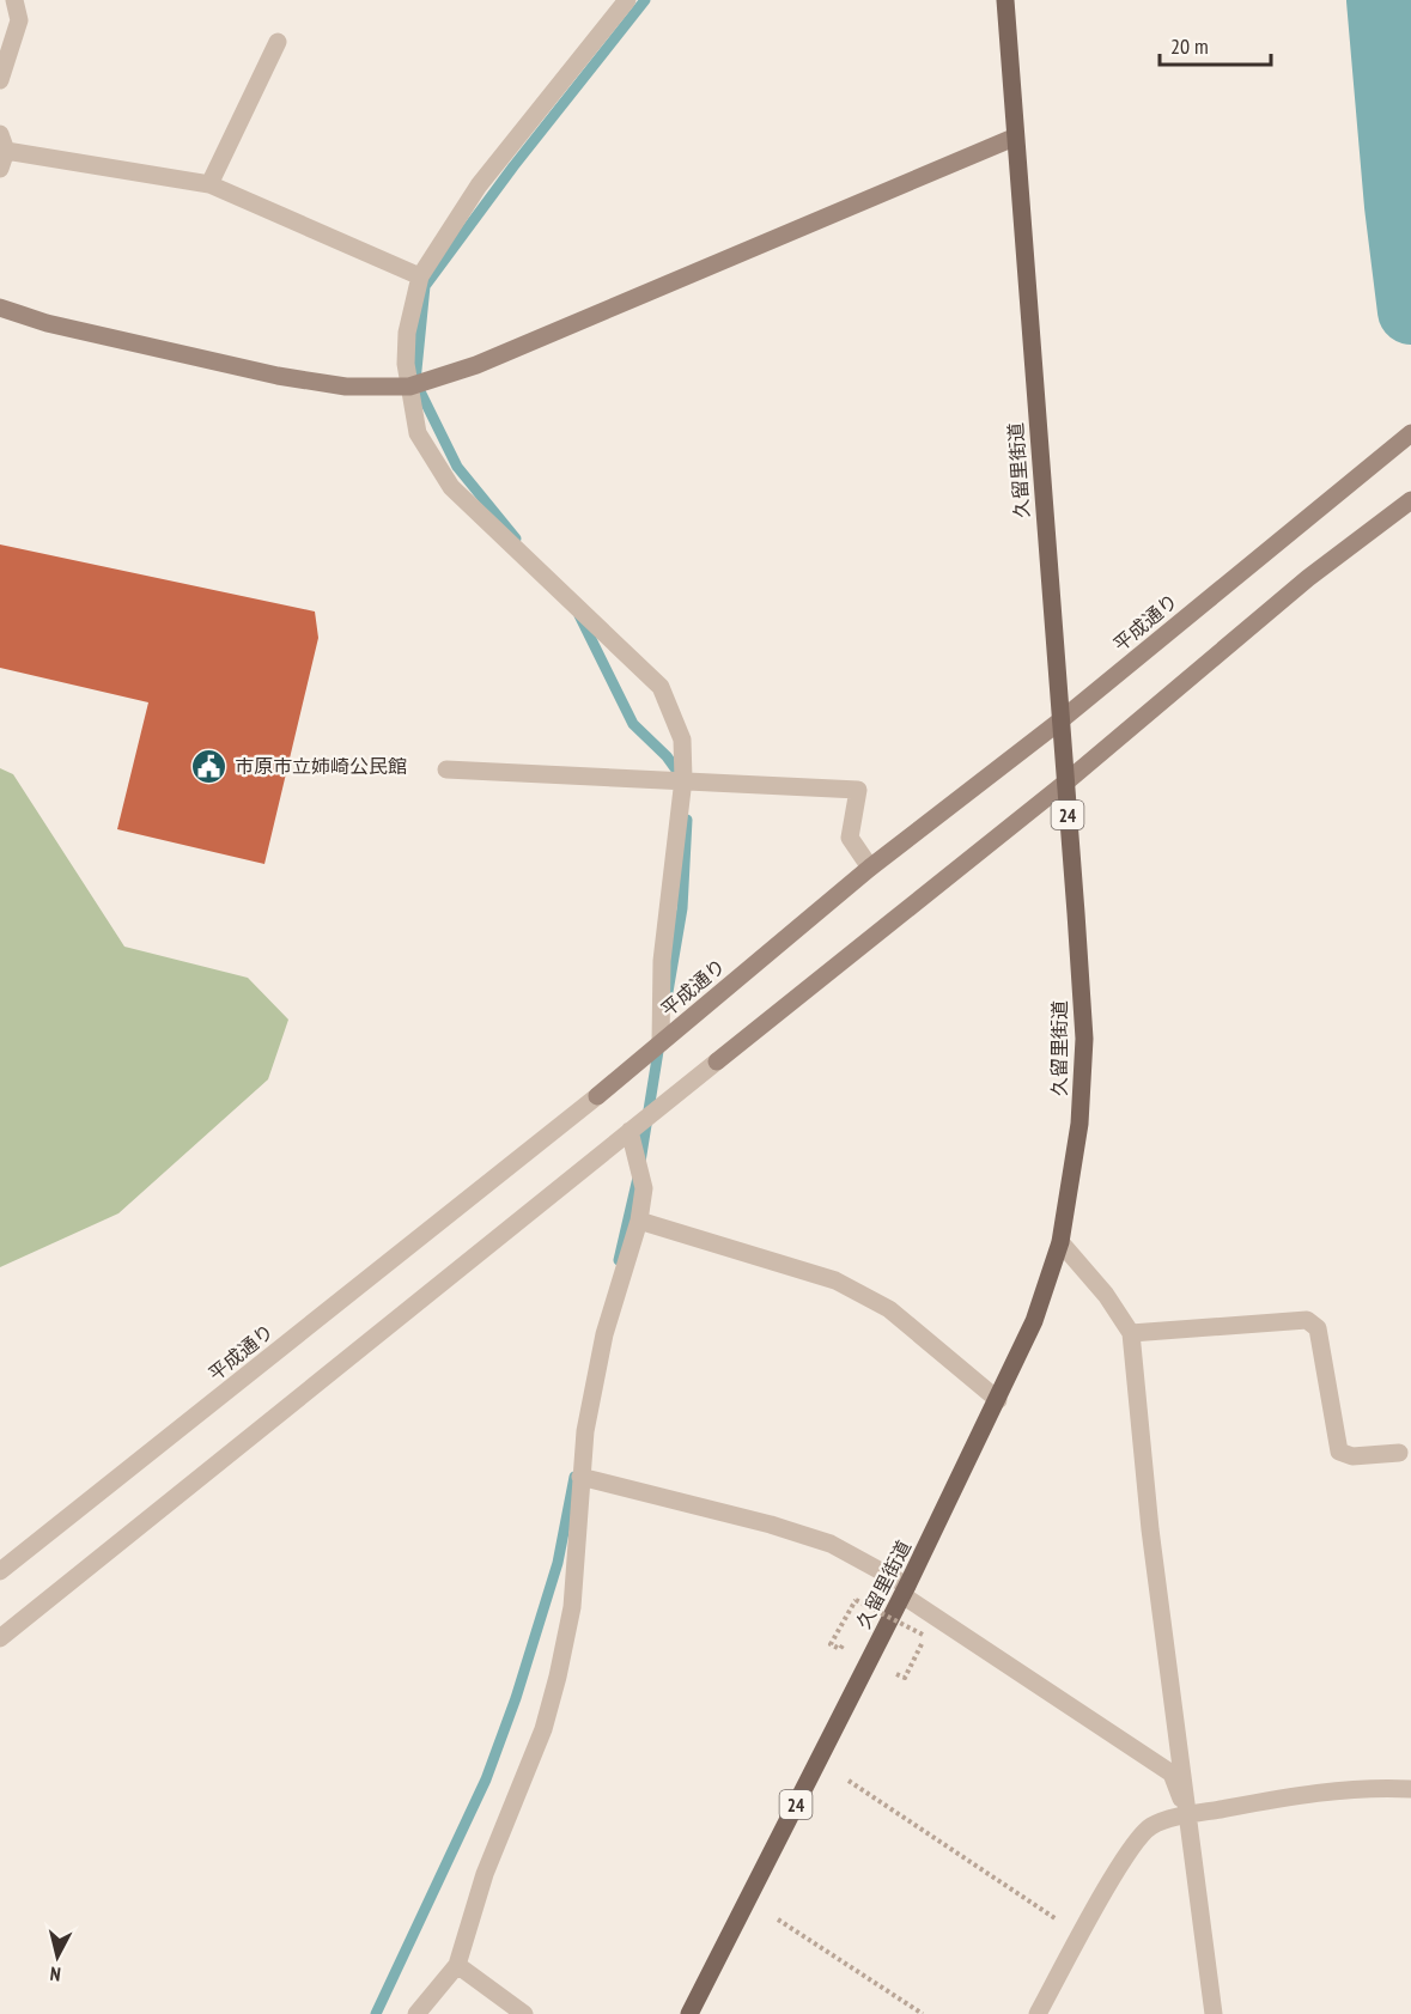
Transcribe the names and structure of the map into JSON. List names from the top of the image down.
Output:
{
  "streets": {
    "main road": ["久留里街道", "24"],
    "street": ["平成通り"]
  },
  "crossings": [
    ["久留里街道", "平成通り"]
  ],
  "places": {
    "public building": ["市原市立姉崎公民館"]
  },
  "scale_bar": "20 m",
  "north": "bottom"
}
